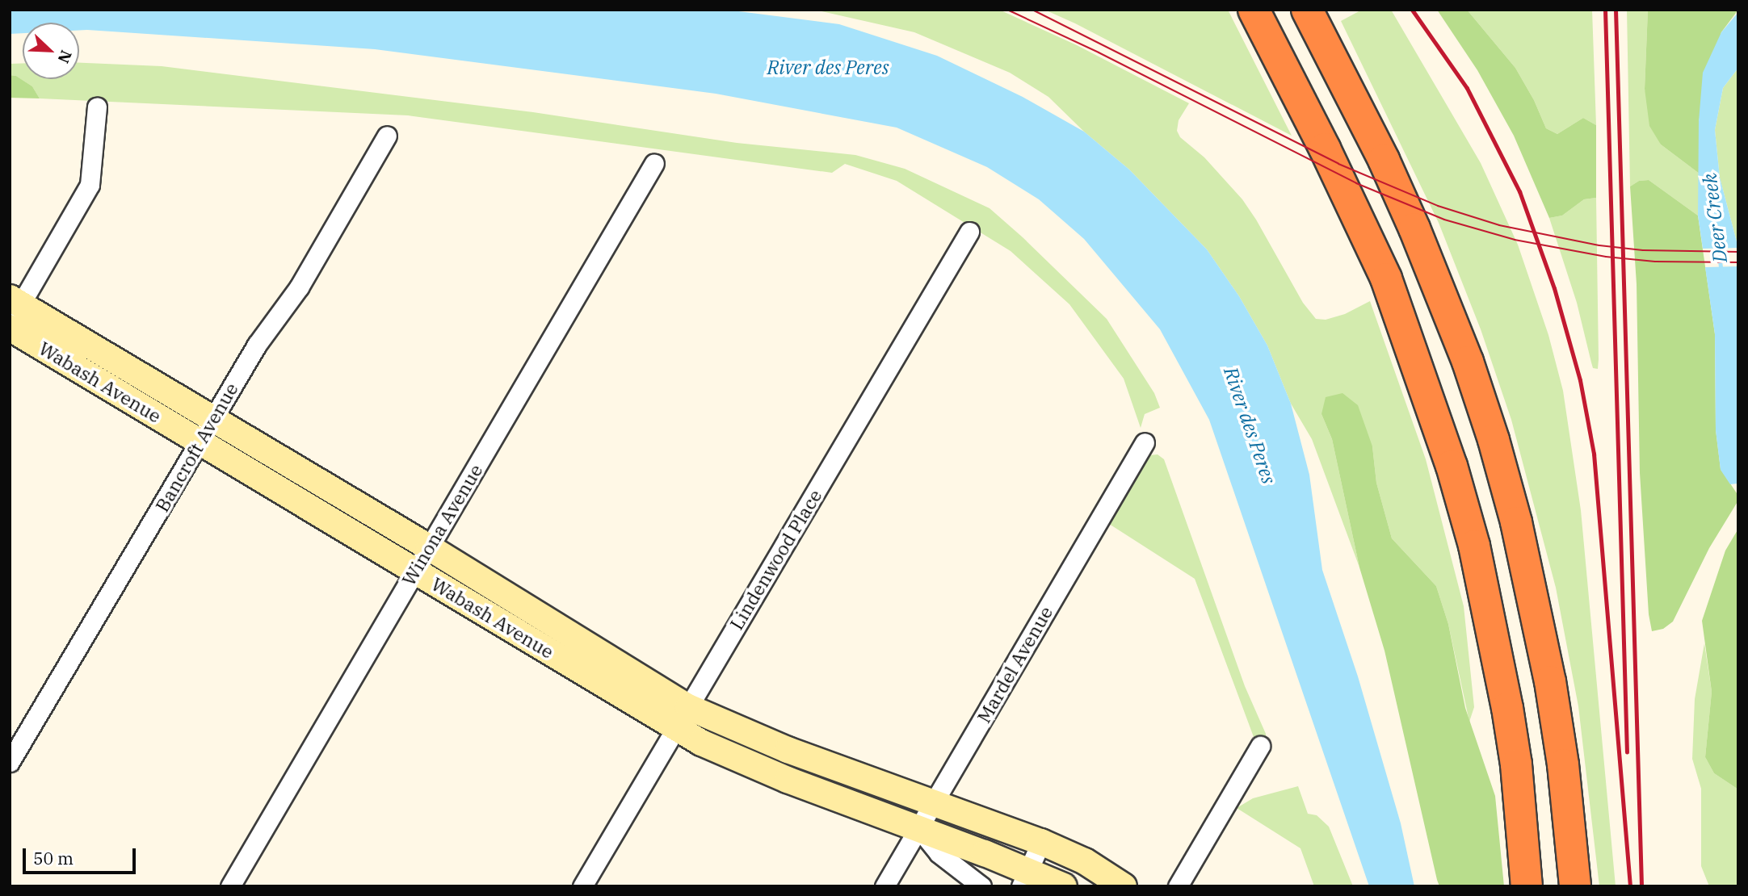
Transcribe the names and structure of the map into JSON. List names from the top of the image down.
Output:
{
  "streets": {
    "main road": ["Wabash Avenue"],
    "street": [
      "Bancroft Avenue",
      "Winona Avenue",
      "Lindenwood Place",
      "Mardel Avenue"
    ]
  },
  "crossings": [
    ["Wabash Avenue", "Bancroft Avenue"],
    ["Wabash Avenue", "Winona Avenue"],
    ["Wabash Avenue", "Lindenwood Place"],
    ["Wabash Avenue", "Mardel Avenue"]
  ],
  "water": ["River des Peres", "Deer Creek"],
  "scale_bar": "50 m",
  "north": "bottom right"
}
